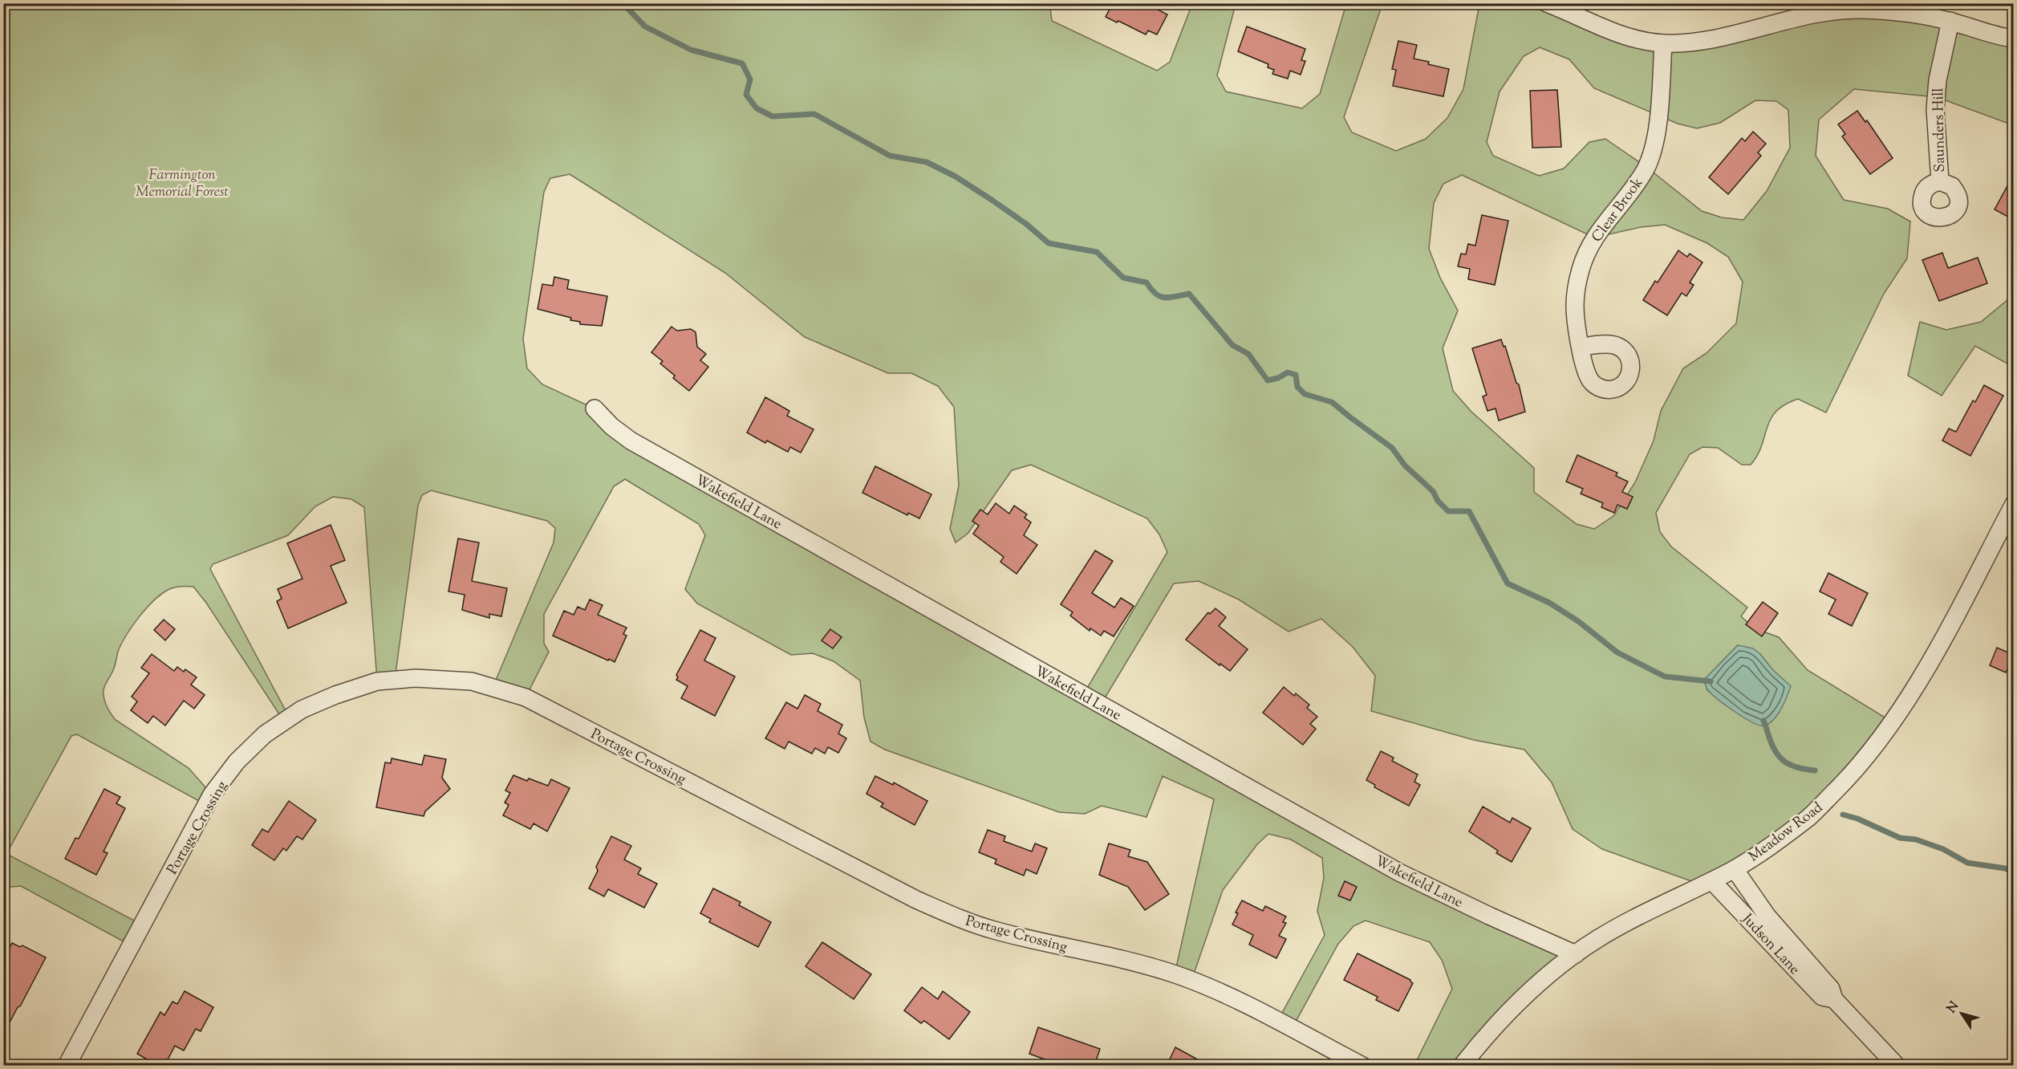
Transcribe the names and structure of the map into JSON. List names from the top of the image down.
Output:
{
  "streets": {
    "street": [
      "Saunders Hill",
      "Clear Brook",
      "Wakefield Lane",
      "Portage Crossing",
      "Meadow Road",
      "Judson Lane"
    ]
  },
  "crossings": [
    ["Wakefield Lane", "Meadow Road"],
    ["Meadow Road", "Judson Lane"]
  ],
  "parks": ["Farmington Memorial Forest"],
  "north": "top left"
}
